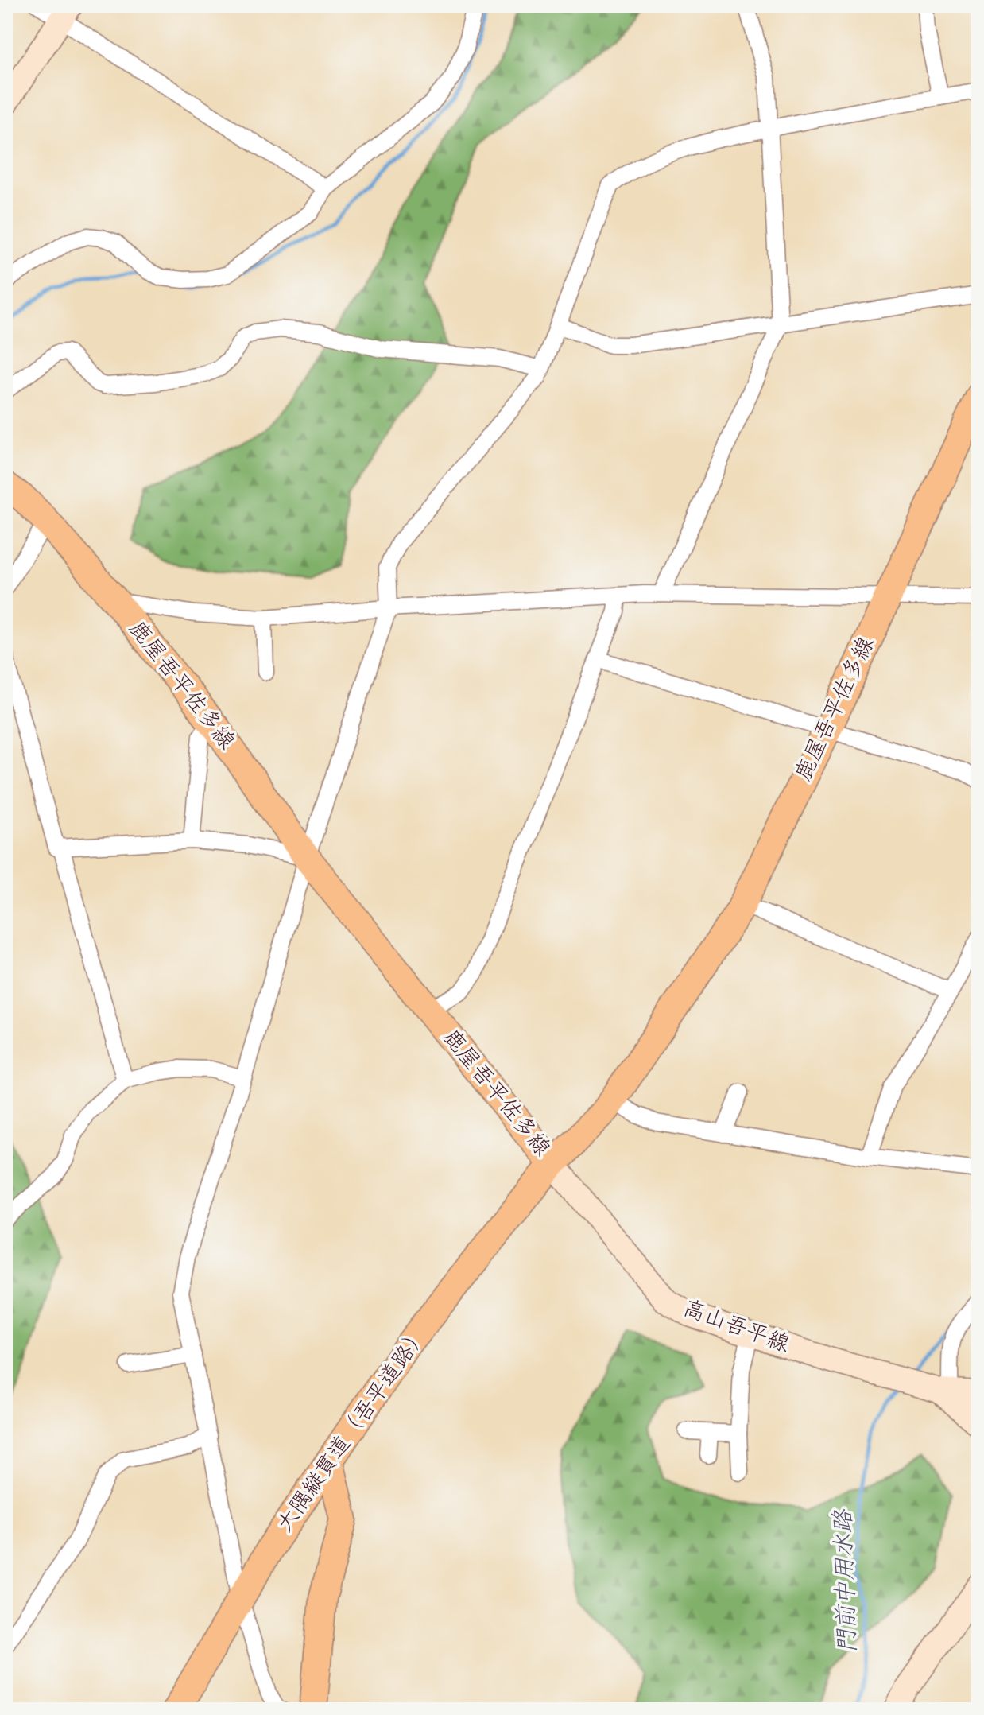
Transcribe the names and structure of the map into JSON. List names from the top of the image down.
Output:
{
  "streets": {
    "main road": ["鹿屋吾平佐多線", "高山吾平線", "大隅縦貫道（吾平道路）"]
  },
  "crossings": [
    ["鹿屋吾平佐多線", "高山吾平線"],
    ["鹿屋吾平佐多線", "大隅縦貫道（吾平道路）"],
    ["高山吾平線", "大隅縦貫道（吾平道路）"]
  ],
  "water": ["門前中用水路"]
}
